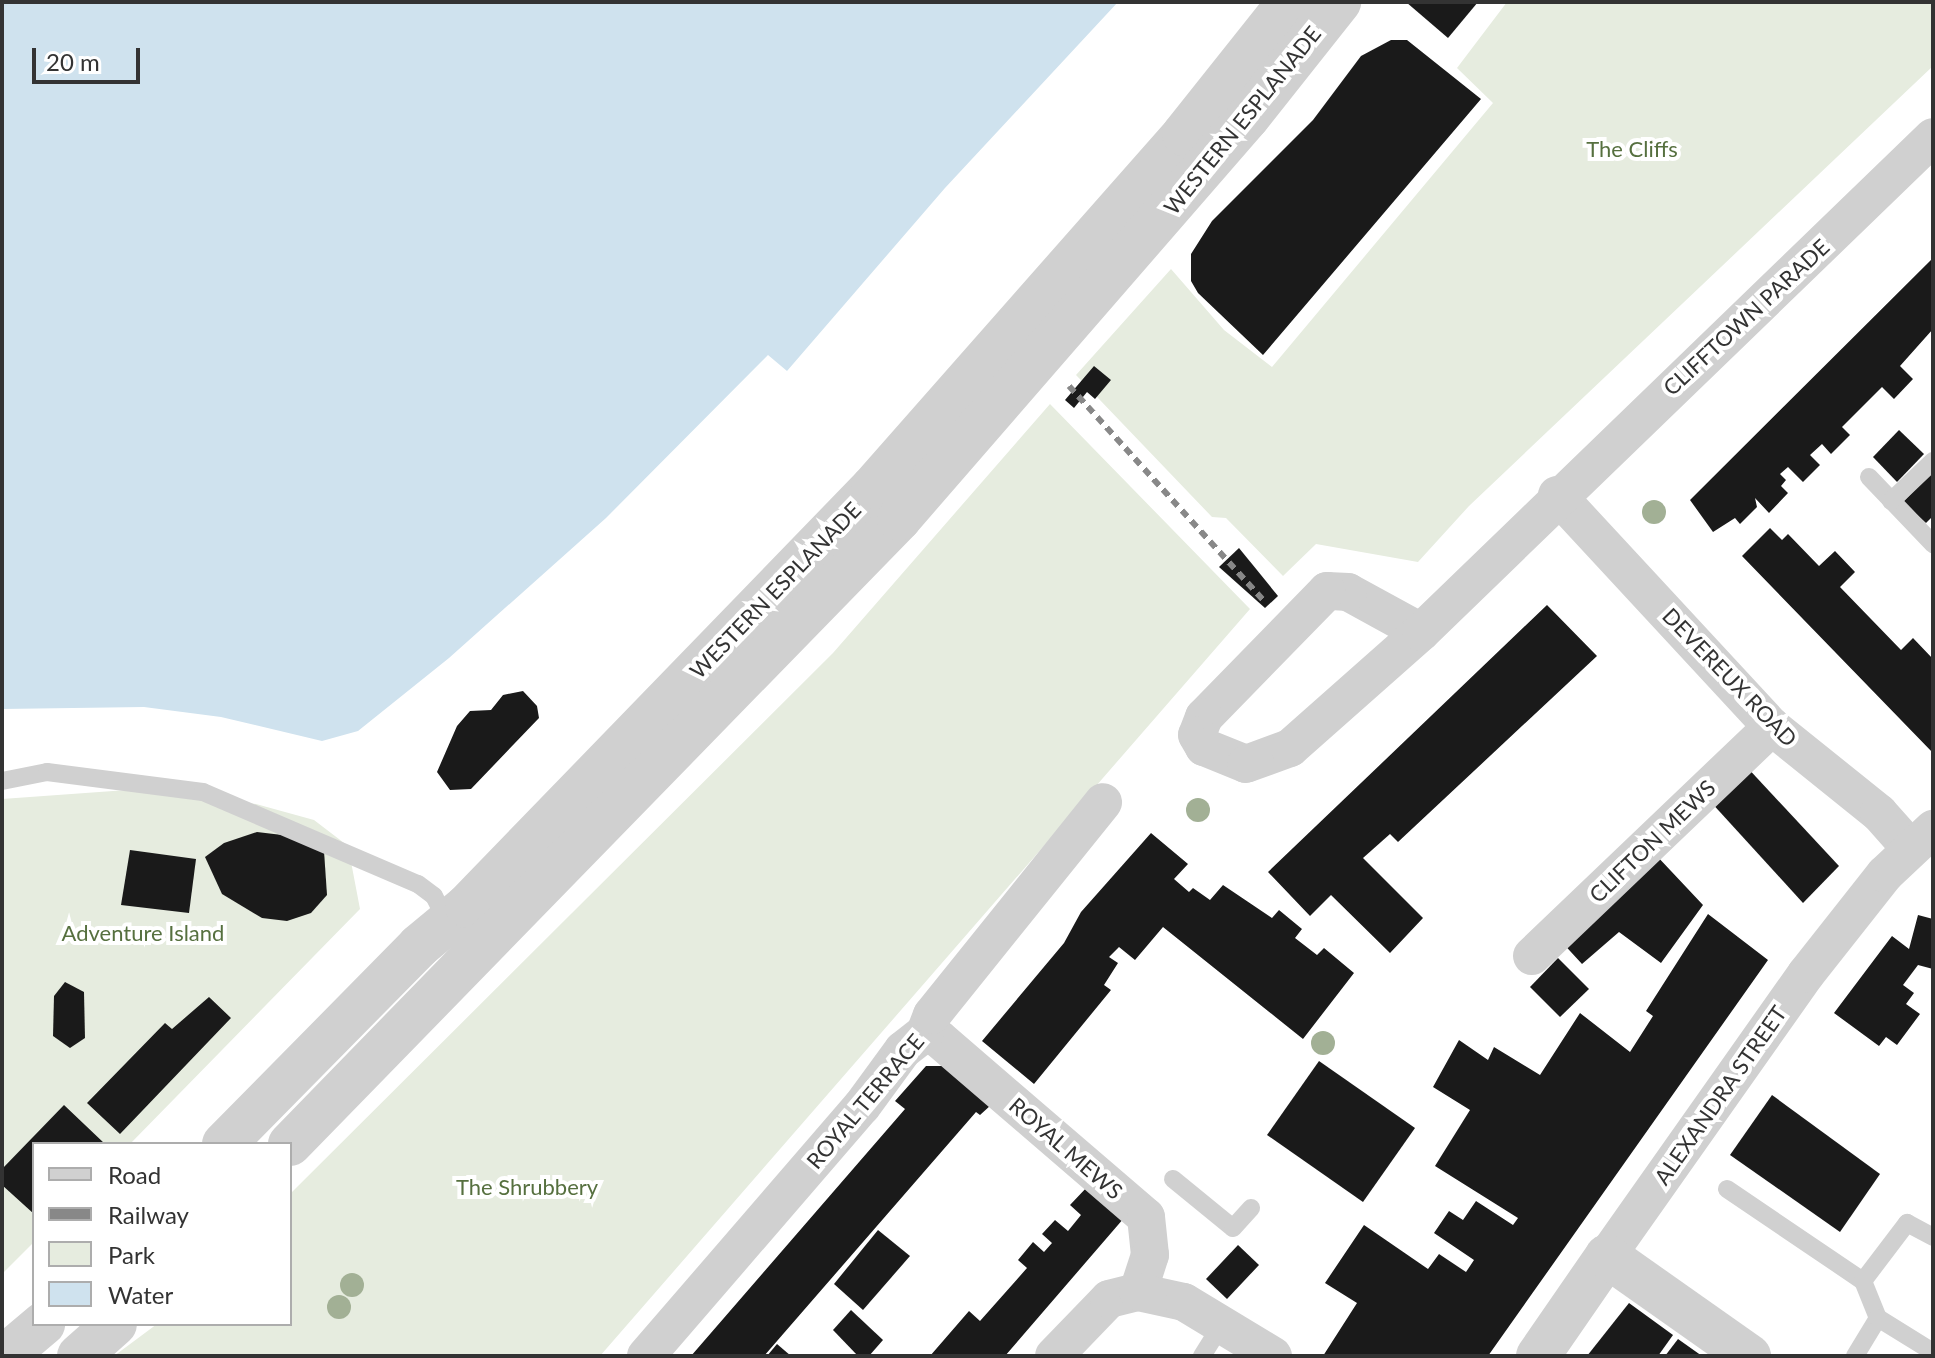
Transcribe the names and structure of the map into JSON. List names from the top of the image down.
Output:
{
  "streets": {
    "street": [
      "WESTERN ESPLANADE",
      "CLIFFTOWN PARADE",
      "DEVEREUX ROAD",
      "CLIFTON MEWS",
      "ALEXANDRA STREET",
      "ROYAL TERRACE",
      "ROYAL MEWS"
    ]
  },
  "crossings": [
    ["CLIFFTOWN PARADE", "DEVEREUX ROAD"],
    ["DEVEREUX ROAD", "CLIFTON MEWS"],
    ["DEVEREUX ROAD", "ALEXANDRA STREET"],
    ["ROYAL TERRACE", "ROYAL MEWS"]
  ],
  "parks": ["The Cliffs", "Adventure Island", "The Shrubbery"],
  "legend": [
    "Road",
    "Railway",
    "Park",
    "Water"
  ],
  "scale_bar": "20 m"
}
